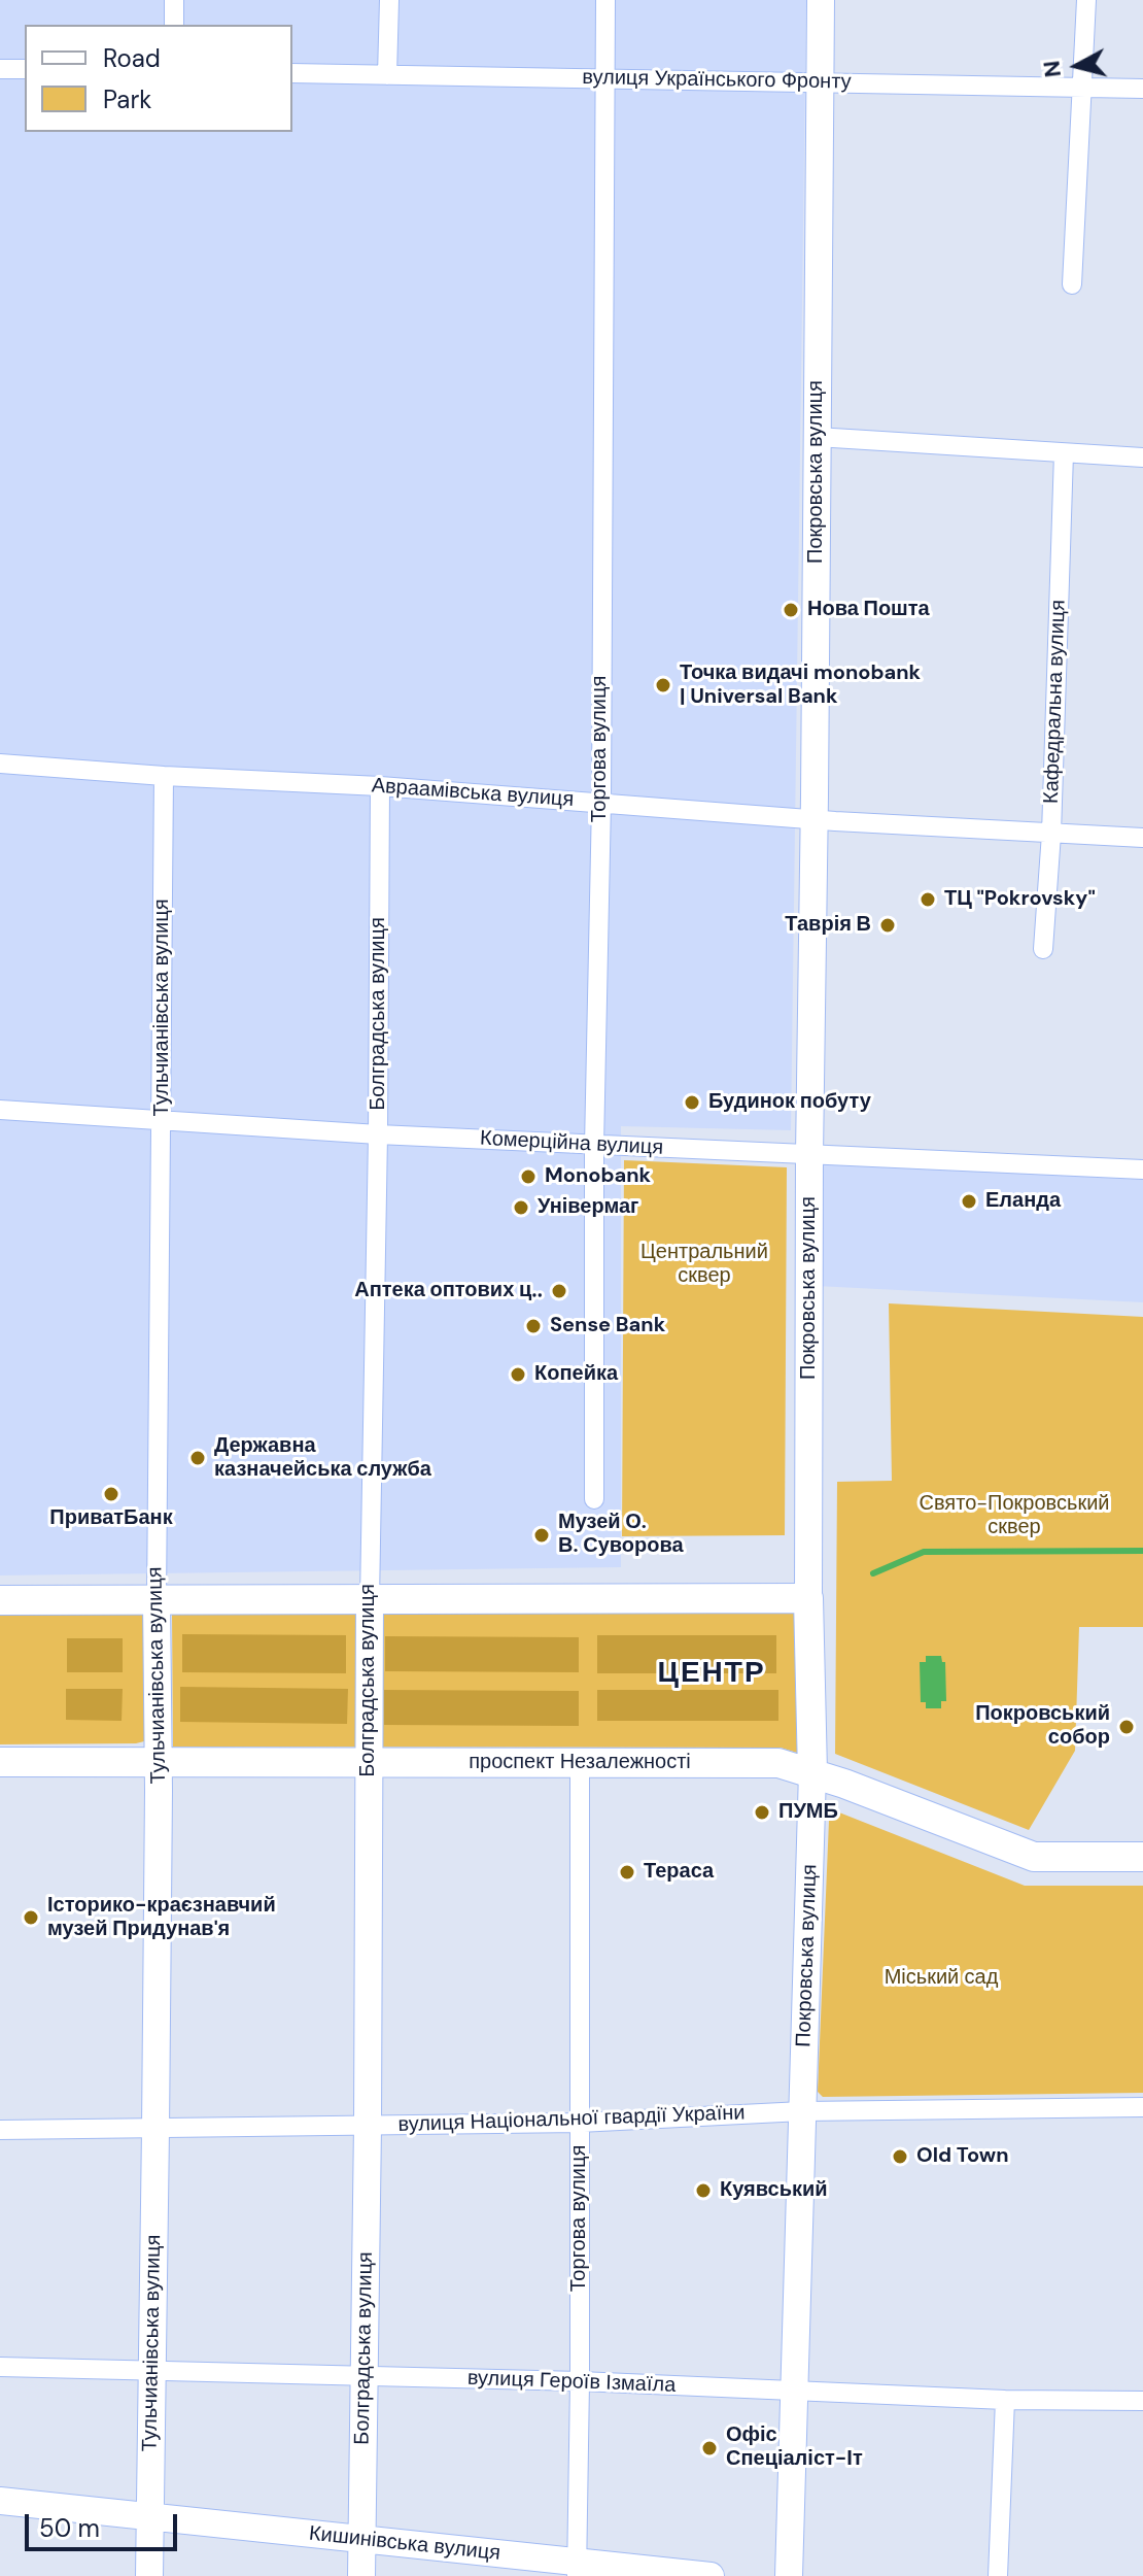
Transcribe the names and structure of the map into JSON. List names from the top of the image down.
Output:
{
  "streets": {
    "main road": [
      "Покровська вулиця",
      "Тульчианівська вулиця",
      "Болградська вулиця",
      "проспект Незалежності",
      "Кишинівська вулиця"
    ],
    "street": [
      "вулиця Українського Фронту",
      "Кафедральна вулиця",
      "Торгова вулиця",
      "Авраамівська вулиця",
      "Комерційна вулиця",
      "вулиця Національної гвардії України",
      "вулиця Героїв Ізмаїла"
    ]
  },
  "crossings": [
    ["вулиця Українського Фронту", "Покровська вулиця"],
    ["вулиця Українського Фронту", "Торгова вулиця"],
    ["Покровська вулиця", "Авраамівська вулиця"],
    ["Покровська вулиця", "Комерційна вулиця"],
    ["Покровська вулиця", "проспект Незалежності"],
    ["Покровська вулиця", "вулиця Національної гвардії України"],
    ["Покровська вулиця", "вулиця Героїв Ізмаїла"],
    ["Кафедральна вулиця", "Авраамівська вулиця"],
    ["Торгова вулиця", "Авраамівська вулиця"],
    ["Торгова вулиця", "Комерційна вулиця"],
    ["Торгова вулиця", "проспект Незалежності"],
    ["Торгова вулиця", "вулиця Національної гвардії України"],
    ["Торгова вулиця", "вулиця Героїв Ізмаїла"],
    ["Торгова вулиця", "Кишинівська вулиця"],
    ["Авраамівська вулиця", "Тульчианівська вулиця"],
    ["Авраамівська вулиця", "Болградська вулиця"],
    ["Тульчианівська вулиця", "Комерційна вулиця"],
    ["Тульчианівська вулиця", "проспект Незалежності"],
    ["Тульчианівська вулиця", "вулиця Національної гвардії України"],
    ["Тульчианівська вулиця", "вулиця Героїв Ізмаїла"],
    ["Тульчианівська вулиця", "Кишинівська вулиця"],
    ["Болградська вулиця", "Комерційна вулиця"],
    ["Болградська вулиця", "проспект Незалежності"],
    ["Болградська вулиця", "вулиця Національної гвардії України"],
    ["Болградська вулиця", "вулиця Героїв Ізмаїла"],
    ["Болградська вулиця", "Кишинівська вулиця"]
  ],
  "districts": ["ЦЕНТР"],
  "parks": ["Центральний сквер", "Свято-Покровський сквер", "Міський сад"],
  "places": [
    "Нова Пошта",
    "Точка видачі monobank | Universal Bank",
    "ТЦ \"Pokrovsky\"",
    "Таврія В",
    "Будинок побуту",
    "Monobank",
    "Еланда",
    "Універмаг",
    "Аптека оптових ц‥",
    "Sense Bank",
    "Копейка",
    "Державна казначейська служба",
    "ПриватБанк",
    "Музей О. В. Суворова",
    "Покровський собор",
    "ПУМБ",
    "Тераса",
    "Історико-краєзнавчий музей Придунав'я",
    "Old Town",
    "Куявський",
    "Офіс Спеціаліст-Іт"
  ],
  "legend": ["Road", "Park"],
  "scale_bar": "50 m",
  "north": "left"
}
